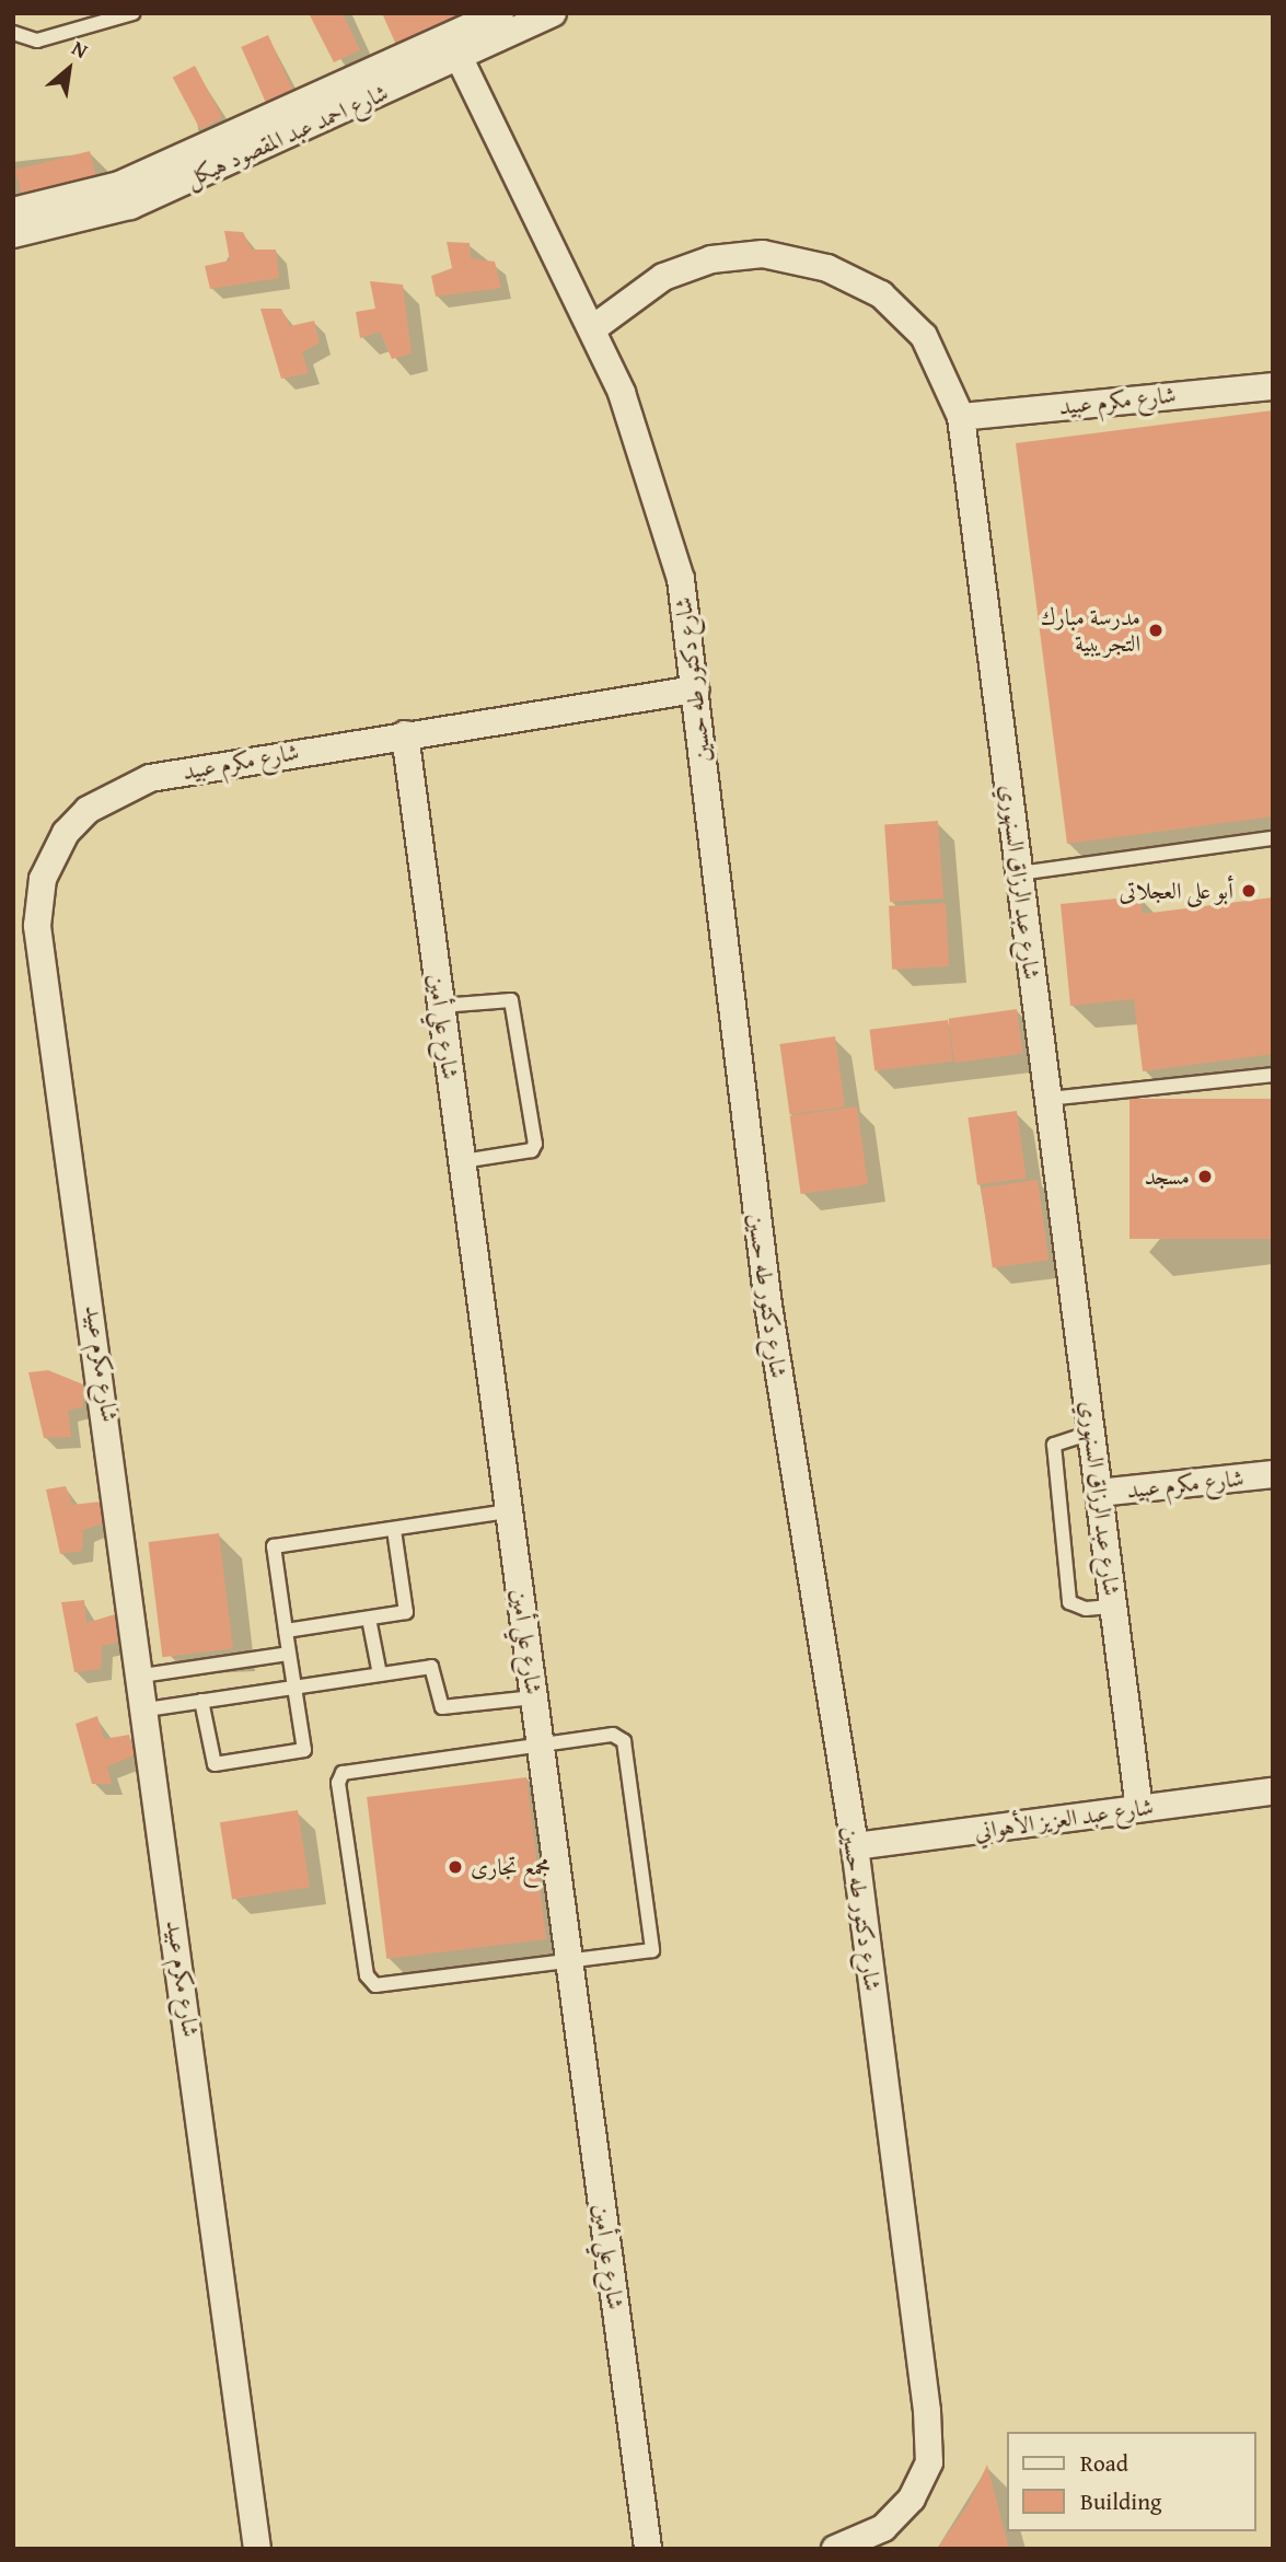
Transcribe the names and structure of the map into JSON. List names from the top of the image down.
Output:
{
  "streets": {
    "street": [
      "شارع احمد عبد المقصود هيكل",
      "شارع مكرم عبيد",
      "شارع دكتور طه حسين",
      "شارع عبد الرزاق السنهوري",
      "شارع علي أمين",
      "شارع عبد العزيز الأهواني"
    ]
  },
  "crossings": [
    ["شارع احمد عبد المقصود هيكل", "شارع دكتور طه حسين"],
    ["شارع مكرم عبيد", "شارع دكتور طه حسين"],
    ["شارع مكرم عبيد", "شارع عبد الرزاق السنهوري"],
    ["شارع مكرم عبيد", "شارع علي أمين"],
    ["شارع دكتور طه حسين", "شارع عبد الرزاق السنهوري"],
    ["شارع دكتور طه حسين", "شارع عبد العزيز الأهواني"],
    ["شارع عبد الرزاق السنهوري", "شارع عبد العزيز الأهواني"]
  ],
  "places": [
    "مدرسة مبارك التجريبية",
    "أبو على العجلاتى",
    "مسجد",
    "مجمع تجارى"
  ],
  "legend": ["Road", "Building"],
  "north": "top right"
}
